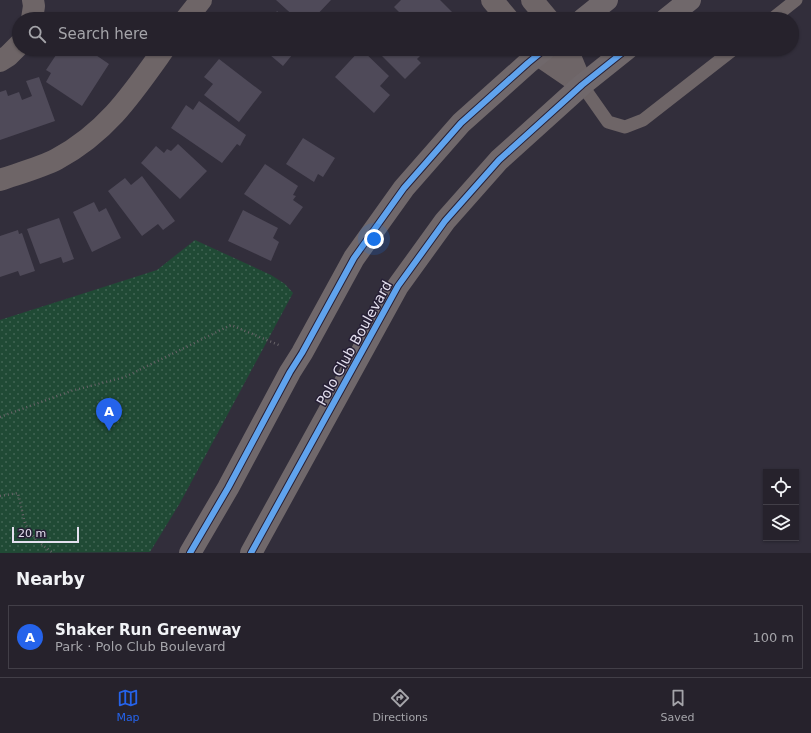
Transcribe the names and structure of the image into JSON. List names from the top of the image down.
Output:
{
  "streets": {
    "street": ["Polo Club Boulevard"]
  },
  "scale_bar": "20 m",
  "page": {
    "search": "Search here",
    "pins": "A",
    "scale": "20 m",
    "heading": "Nearby",
    "list": [
      {
        "mark": "A",
        "name": "Shaker Run Greenway",
        "note": "Park · Polo Club Boulevard",
        "value": "100 m"
      }
    ],
    "nav": ["Map", "Directions", "Saved"]
  }
}
